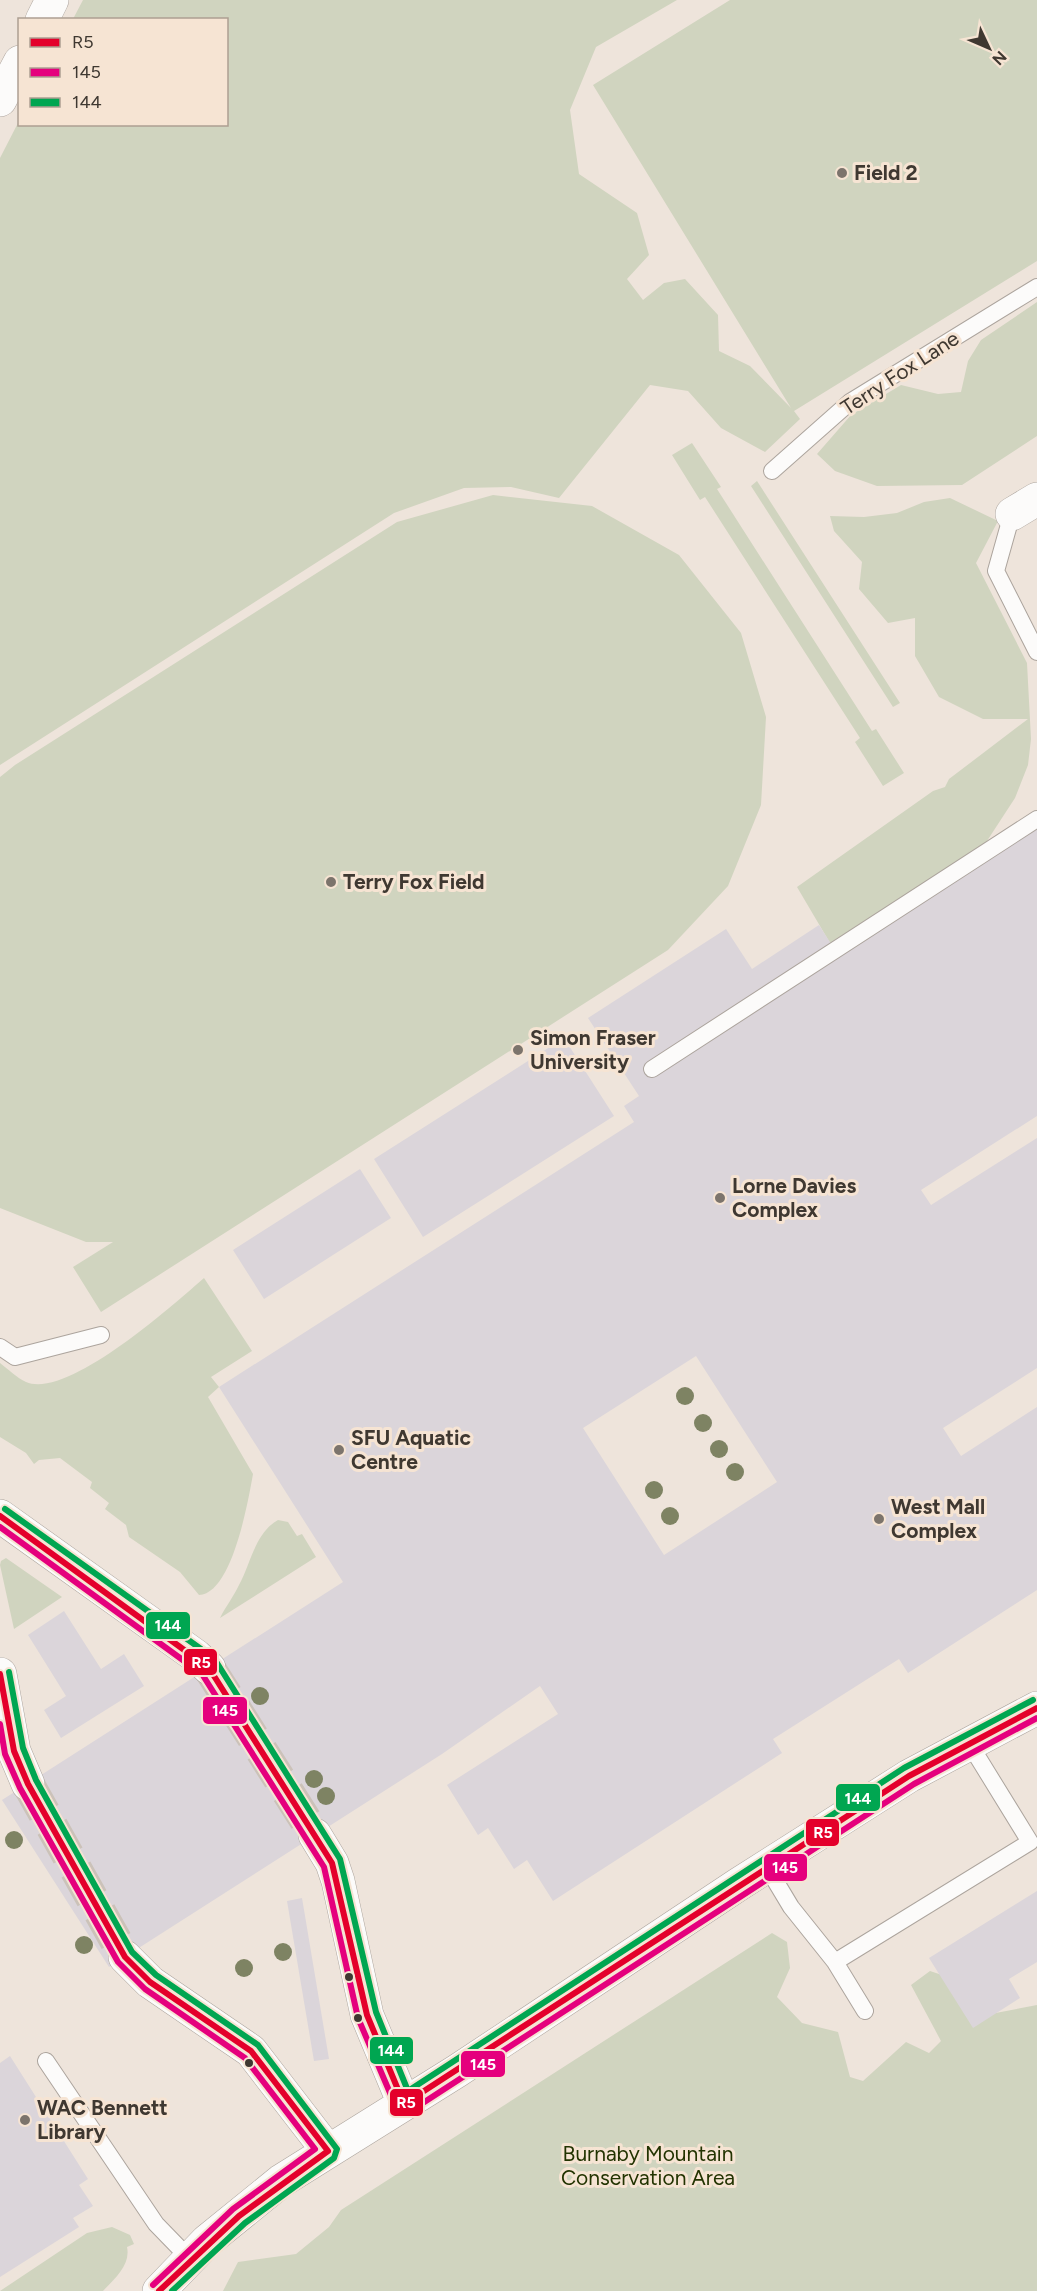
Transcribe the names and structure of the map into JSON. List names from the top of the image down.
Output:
{
  "streets": {
    "lane": ["Terry Fox Lane"]
  },
  "parks": ["Burnaby Mountain Conservation Area"],
  "places": [
    "Field 2",
    "Terry Fox Field",
    "Simon Fraser University",
    "Lorne Davies Complex",
    "SFU Aquatic Centre",
    "West Mall Complex",
    "WAC Bennett Library"
  ],
  "lines": ["transit line 144", "transit line R5", "transit line 145"],
  "legend": ["R5", "145", "144"],
  "north": "bottom right"
}
